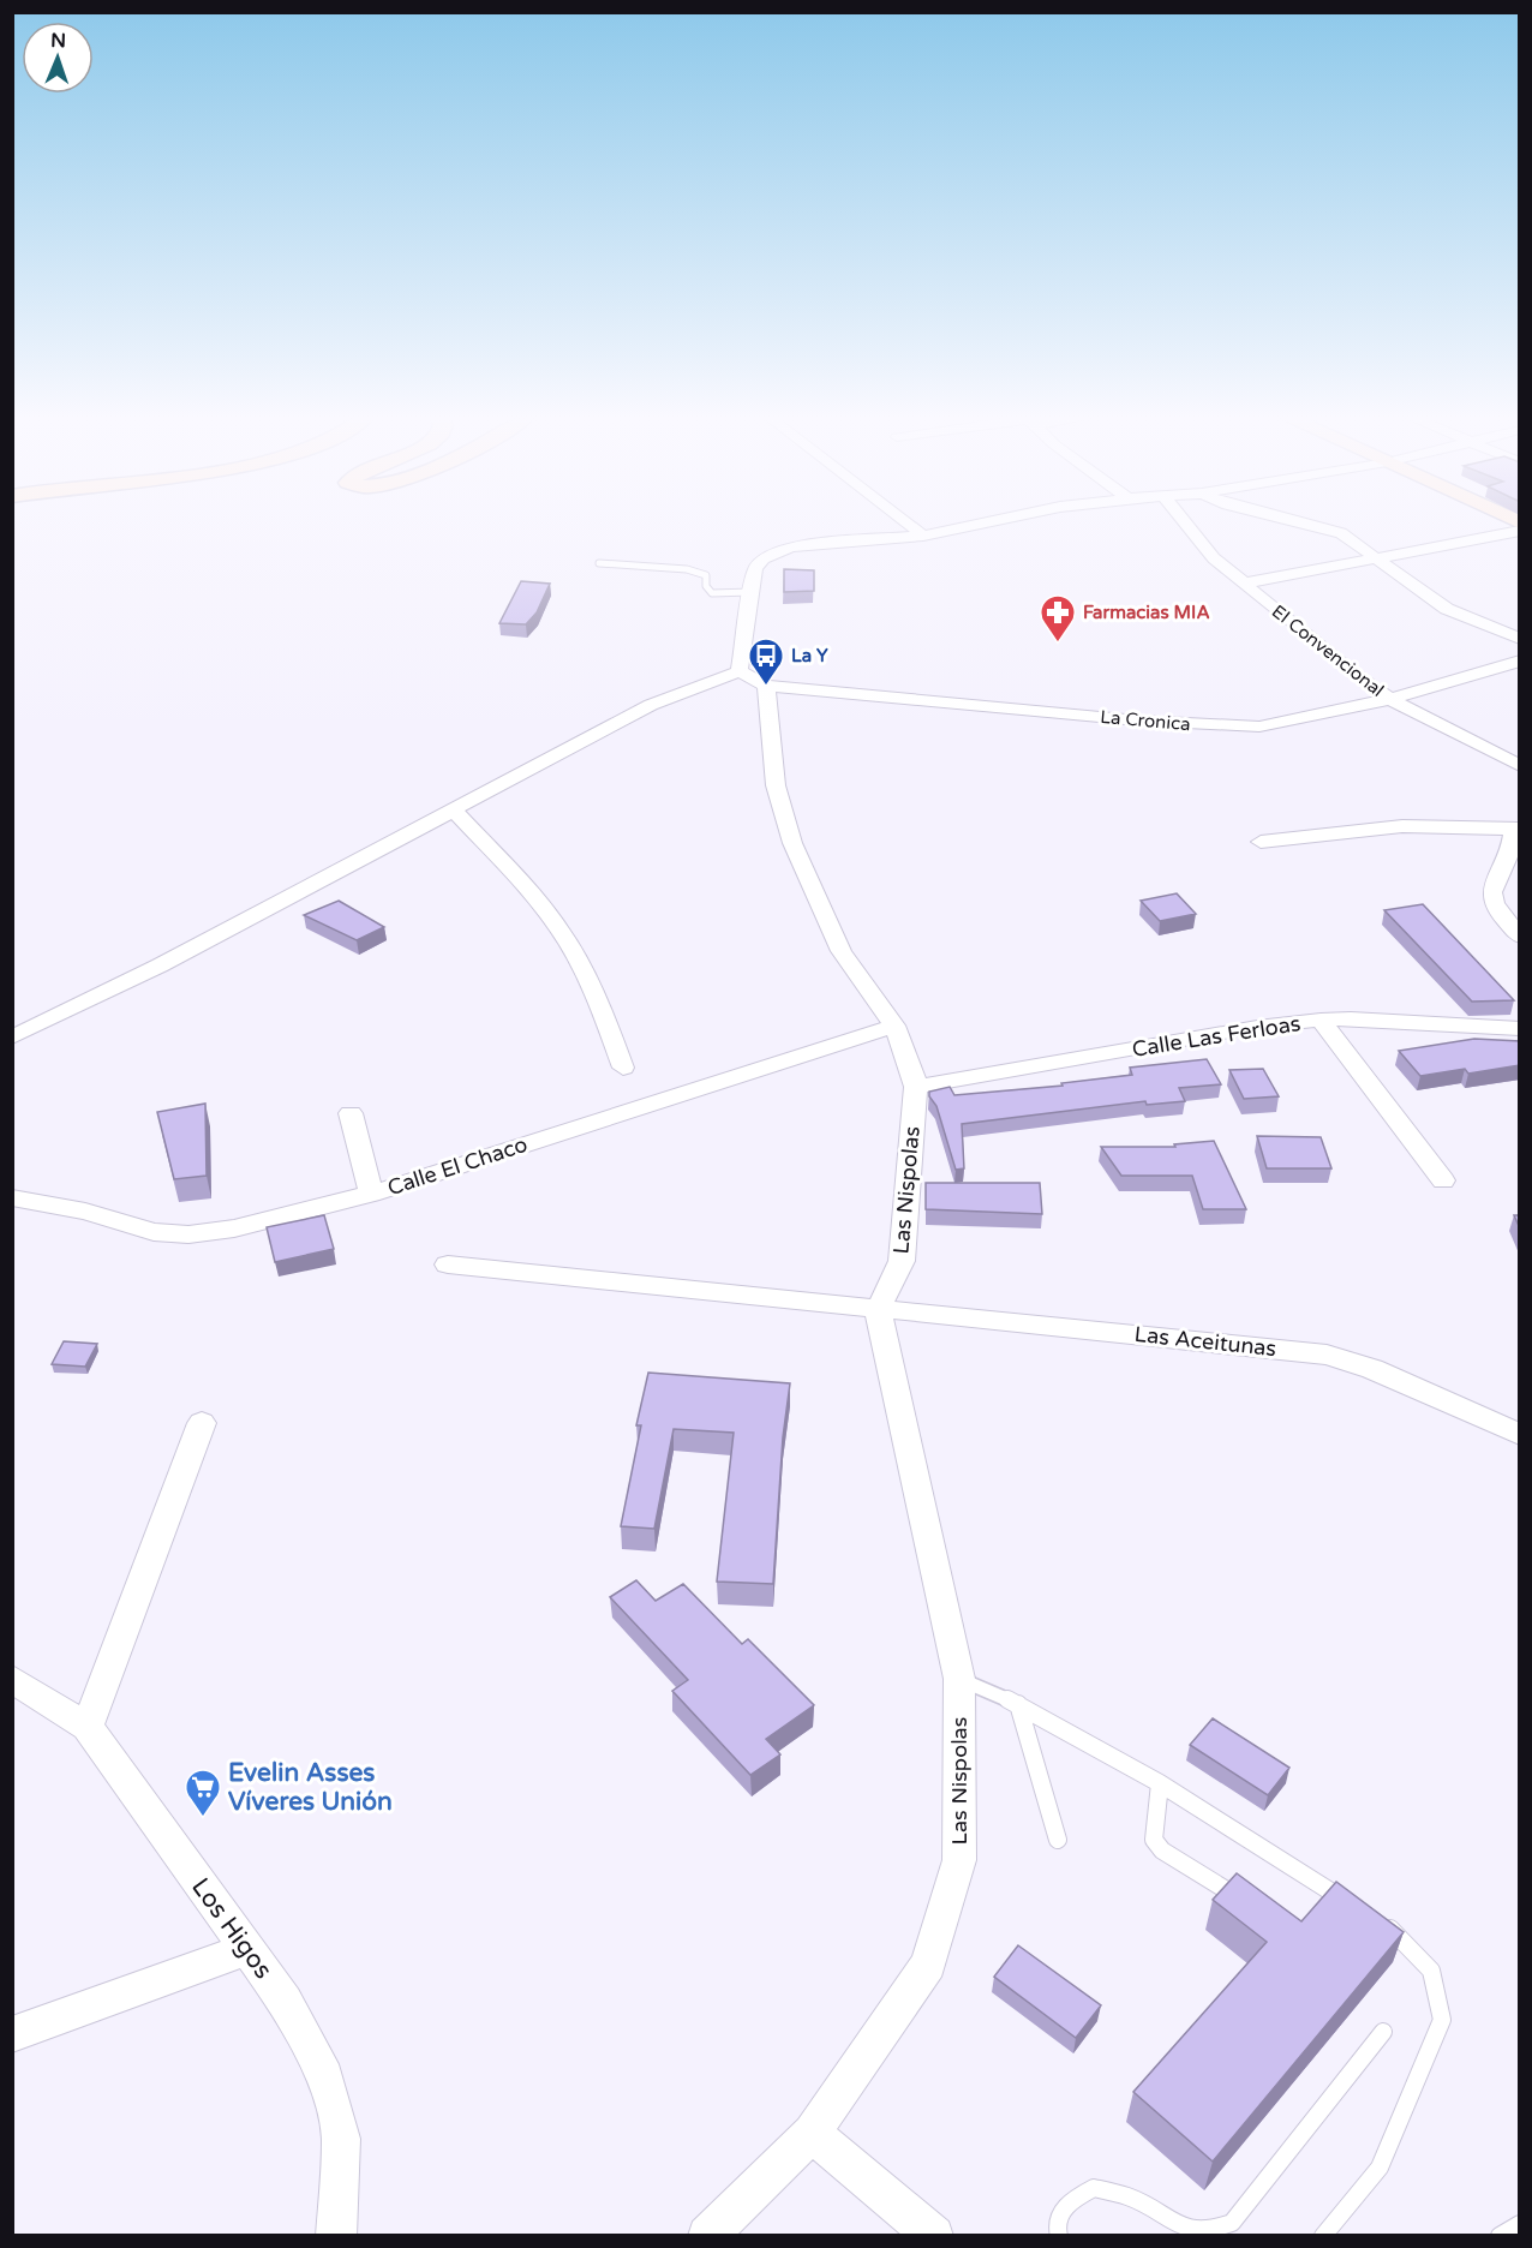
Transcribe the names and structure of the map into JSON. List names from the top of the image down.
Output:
{
  "streets": {
    "street": [
      "El Convencional",
      "La Cronica",
      "Calle Las Ferloas",
      "Calle El Chaco",
      "Las Nispolas",
      "Las Aceitunas",
      "Los Higos"
    ]
  },
  "crossings": [
    ["El Convencional", "La Cronica"],
    ["La Cronica", "Las Nispolas"],
    ["Calle Las Ferloas", "Las Nispolas"],
    ["Calle El Chaco", "Las Nispolas"],
    ["Las Nispolas", "Las Aceitunas"]
  ],
  "places": {
    "pharmacy": ["Farmacias MIA"],
    "bus stop": ["La Y"],
    "supermarket": ["Evelin Asses Víveres Unión"]
  },
  "north": "top"
}
